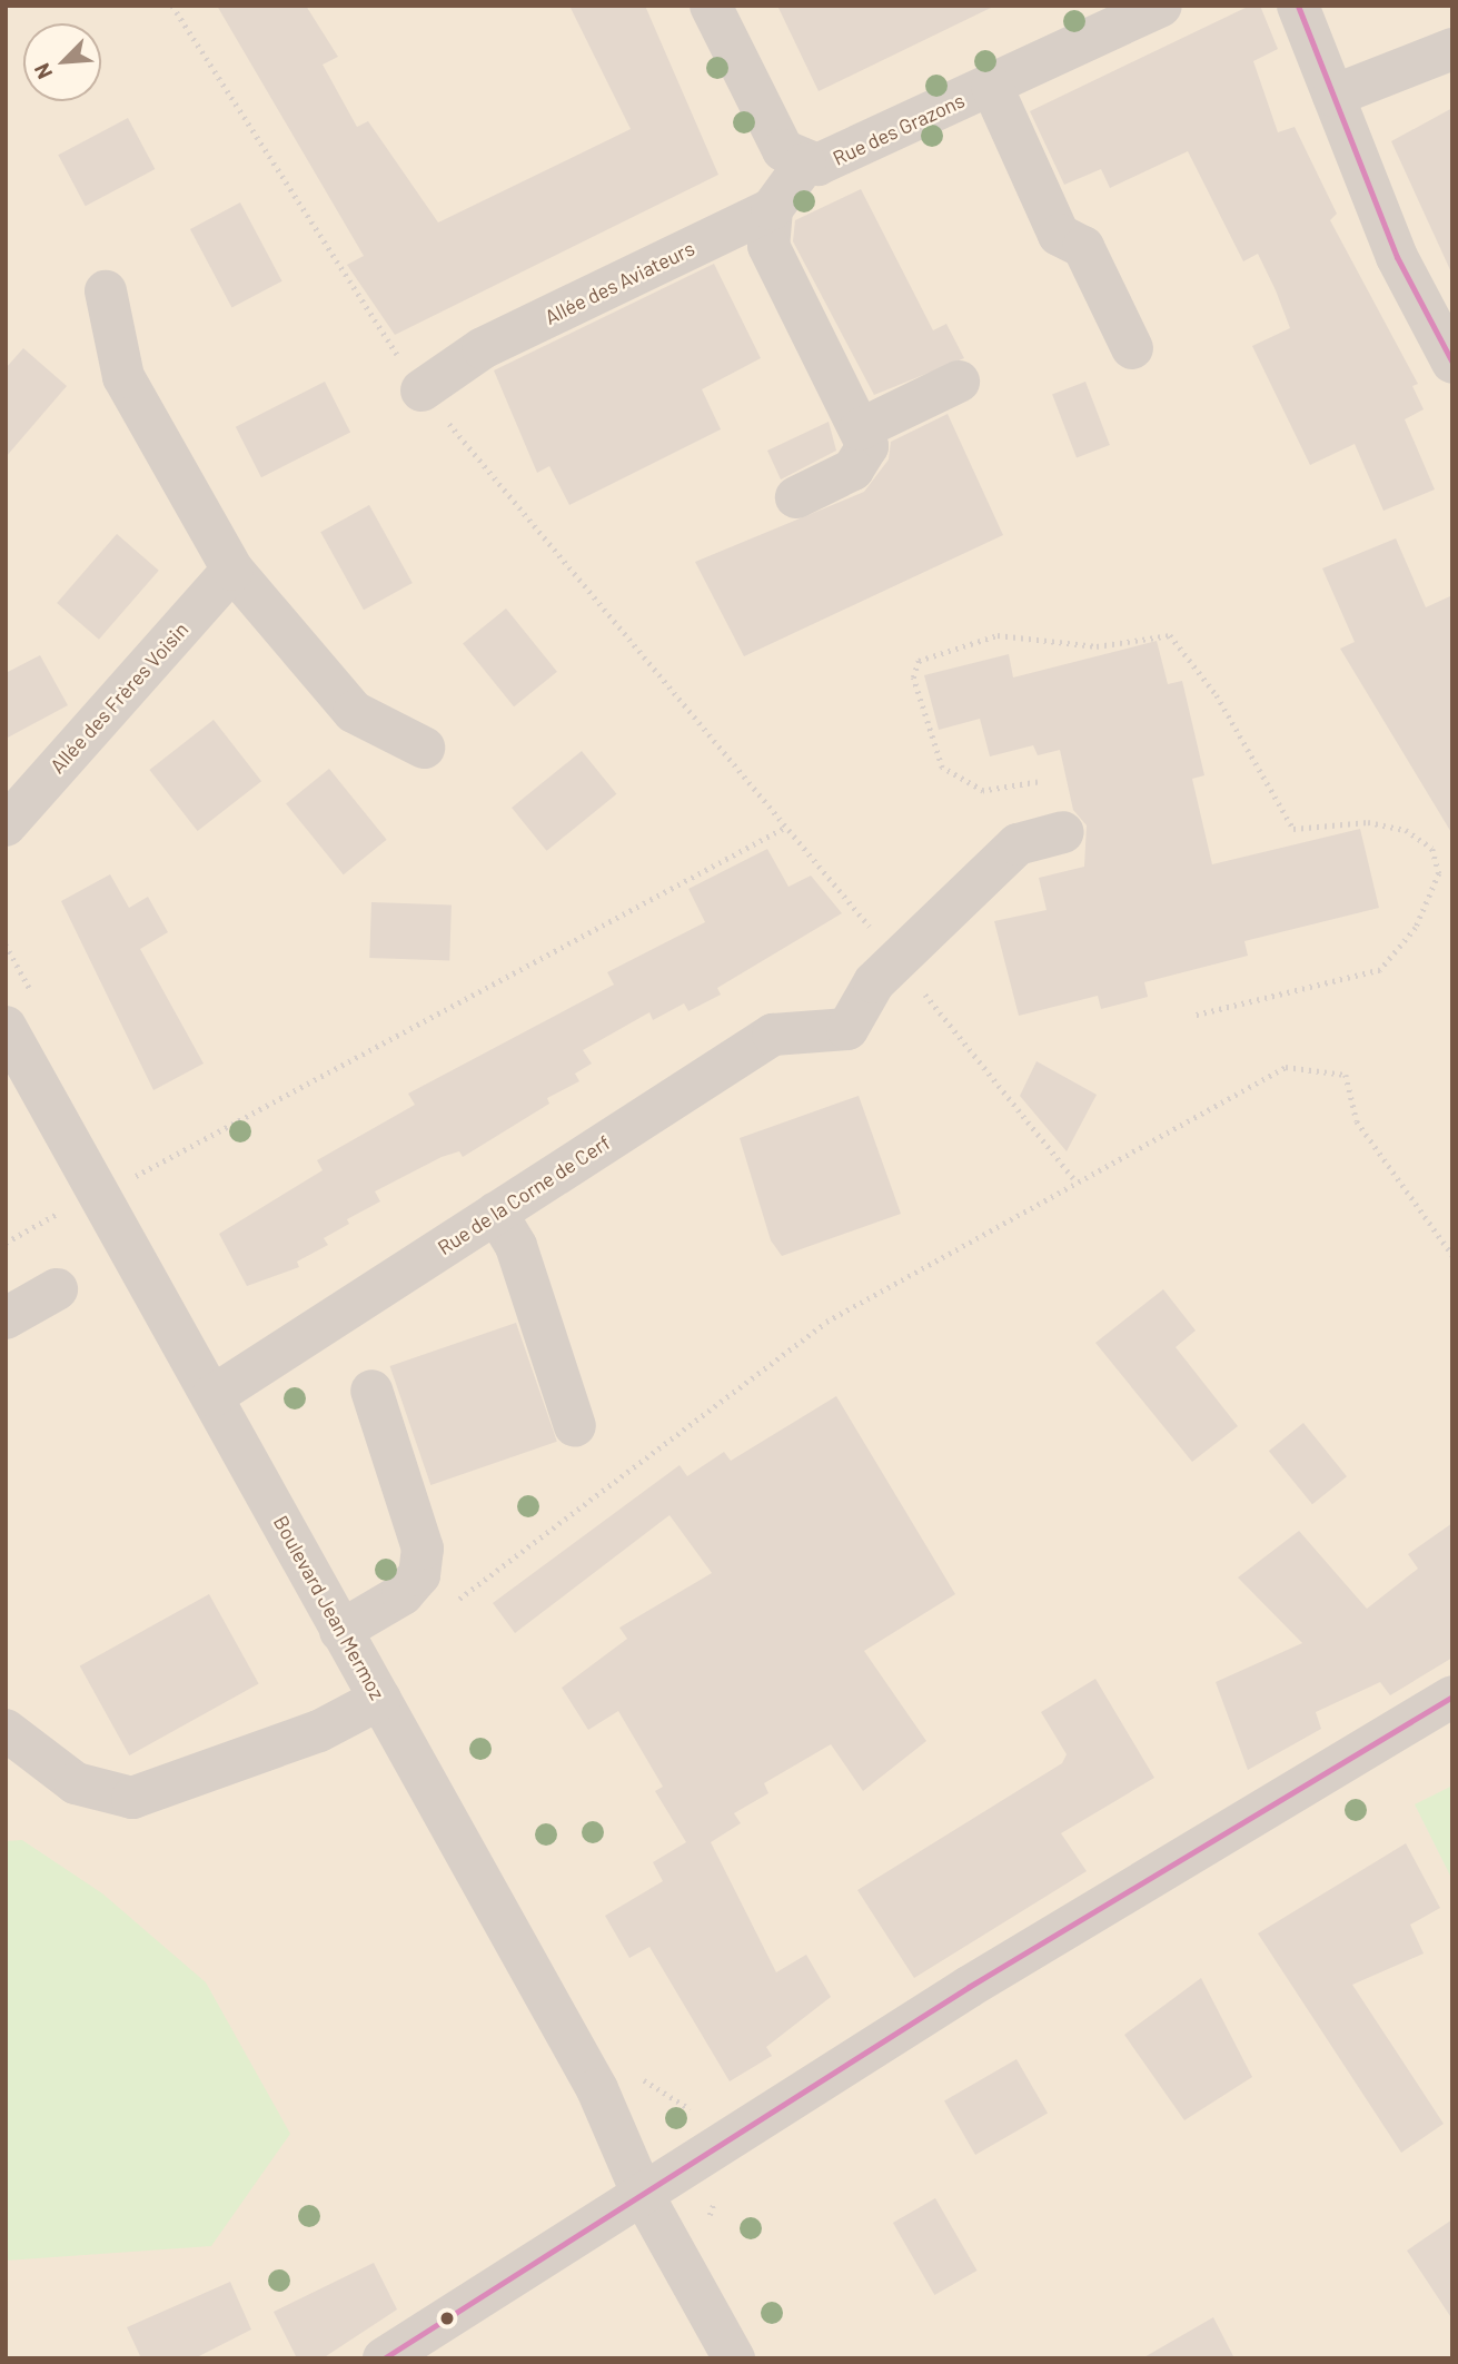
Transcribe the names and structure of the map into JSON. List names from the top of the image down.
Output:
{
  "streets": {
    "street": [
      "Rue des Grazons",
      "Allée des Aviateurs",
      "Allée des Frères Voisin",
      "Rue de la Corne de Cerf",
      "Boulevard Jean Mermoz"
    ]
  },
  "crossings": [
    ["Rue des Grazons", "Allée des Aviateurs"],
    ["Rue de la Corne de Cerf", "Boulevard Jean Mermoz"]
  ],
  "north": "bottom left"
}
